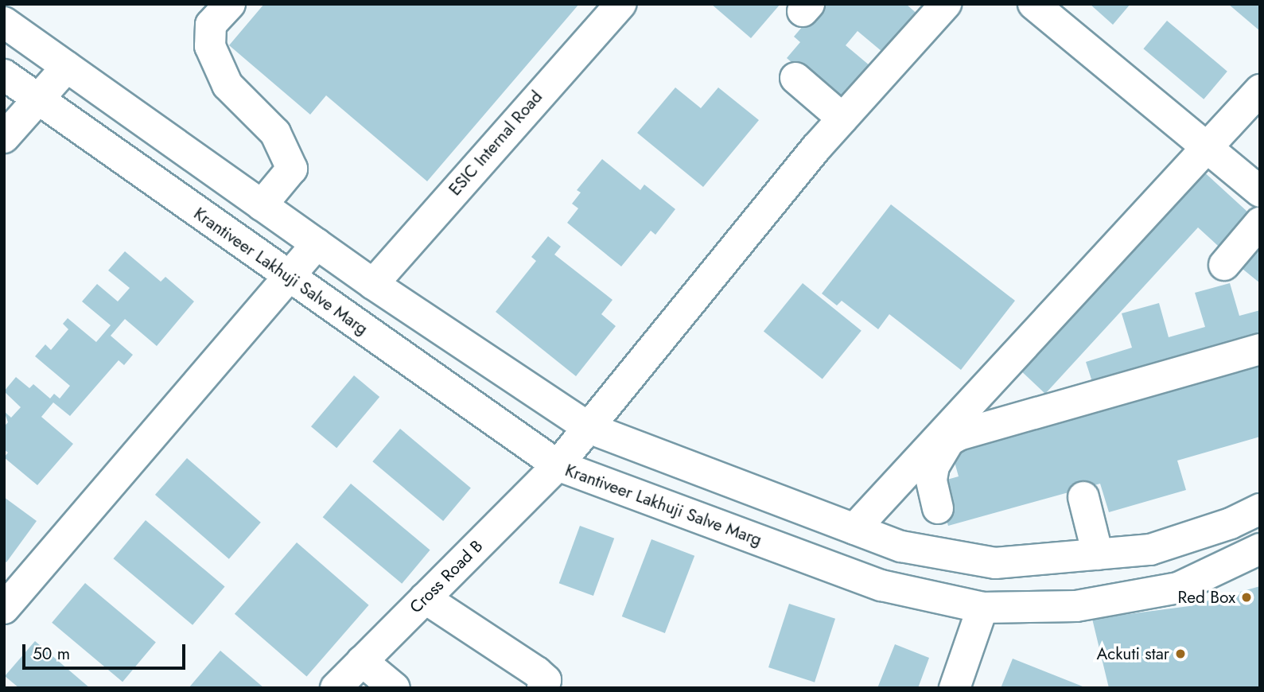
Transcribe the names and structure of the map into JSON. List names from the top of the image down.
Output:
{
  "streets": {
    "main road": ["ESIC Internal Road", "Krantiveer Lakhuji Salve Marg", "Cross Road B"]
  },
  "crossings": [
    ["Krantiveer Lakhuji Salve Marg", "Cross Road B"]
  ],
  "places": ["Red Box", "Ackuti star"],
  "scale_bar": "50 m"
}
